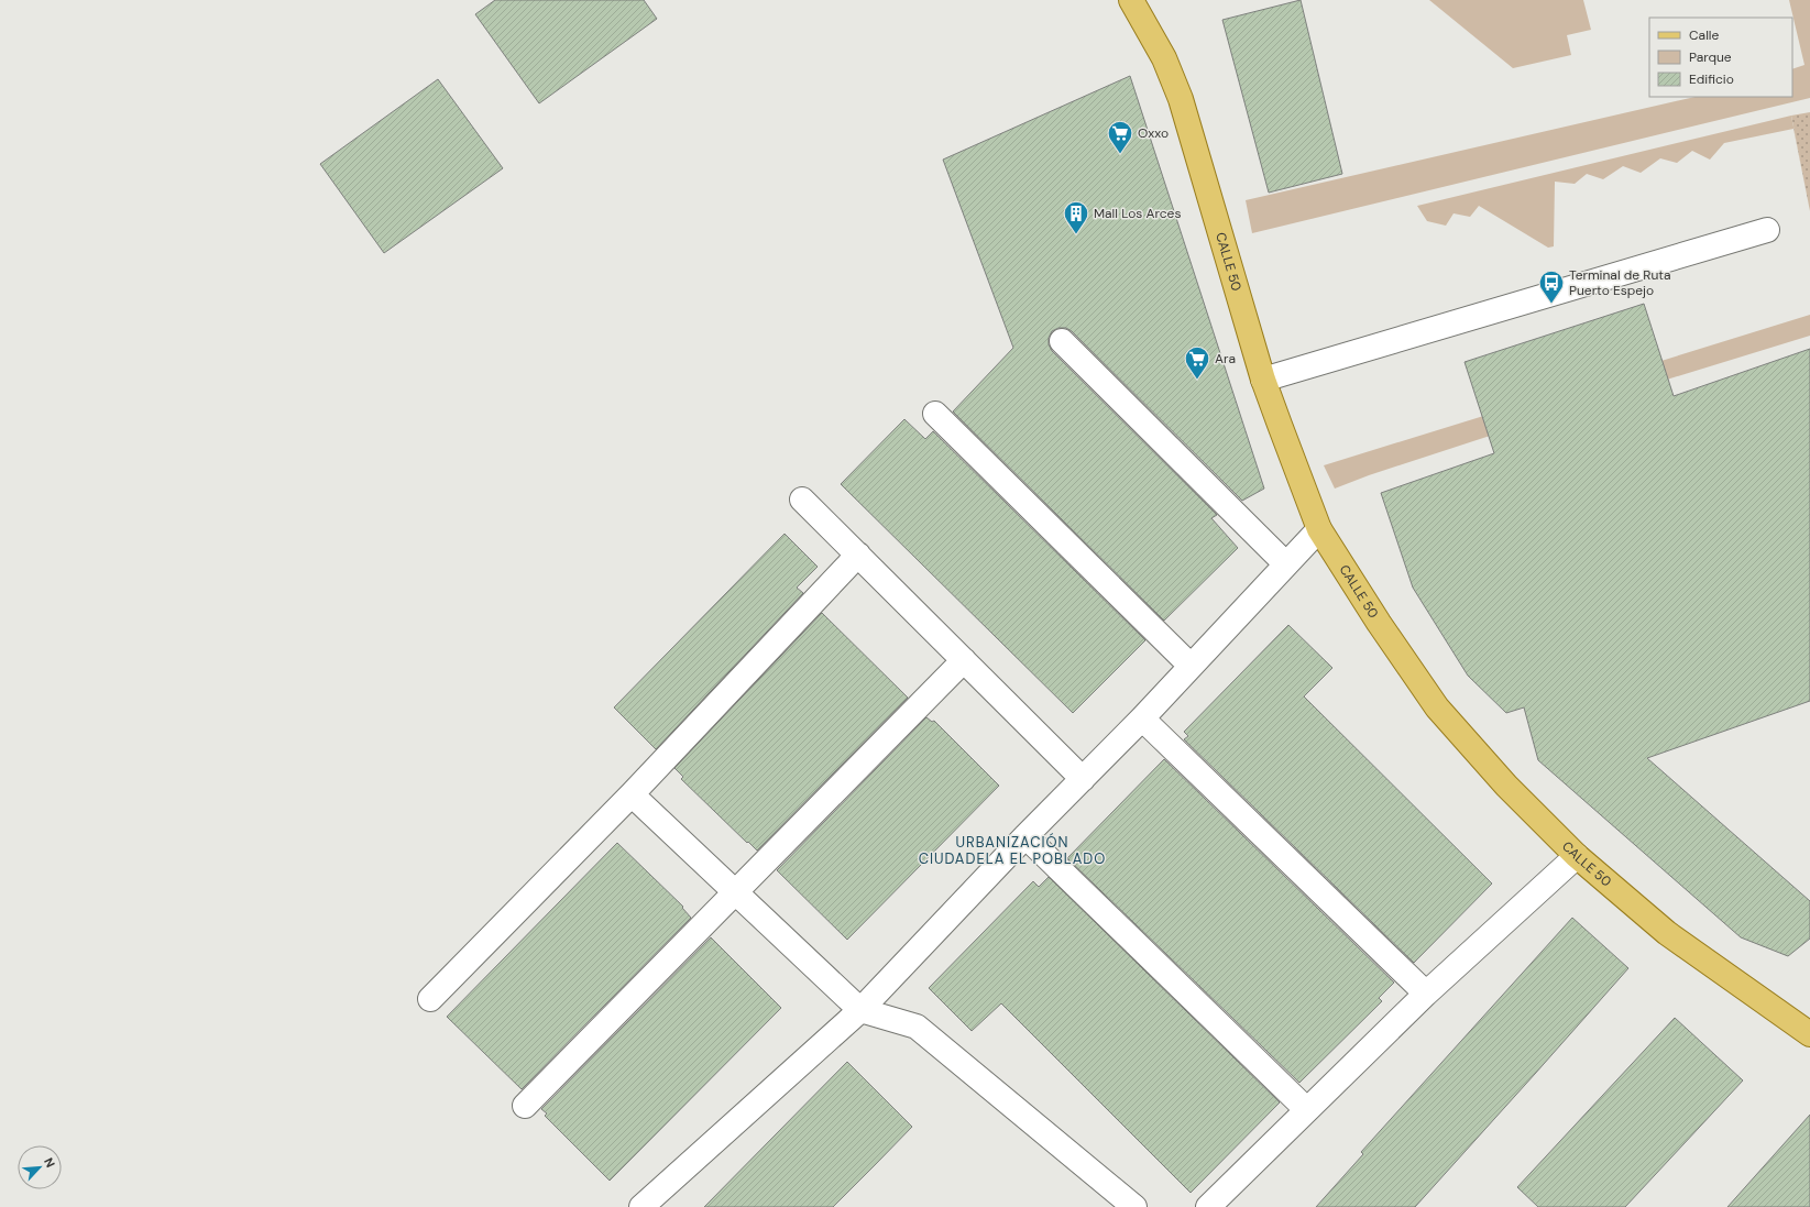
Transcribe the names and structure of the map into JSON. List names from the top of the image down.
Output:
{
  "streets": {
    "main road": ["CALLE 50"]
  },
  "districts": ["URBANIZACIÓN CIUDADELA EL POBLADO"],
  "places": {
    "supermarket": ["Oxxo", "Ara"],
    "building": ["Mall Los Arces"],
    "bus stop": ["Terminal de Ruta Puerto Espejo"]
  },
  "legend": ["Calle", "Parque", "Edificio"],
  "north": "top right"
}
